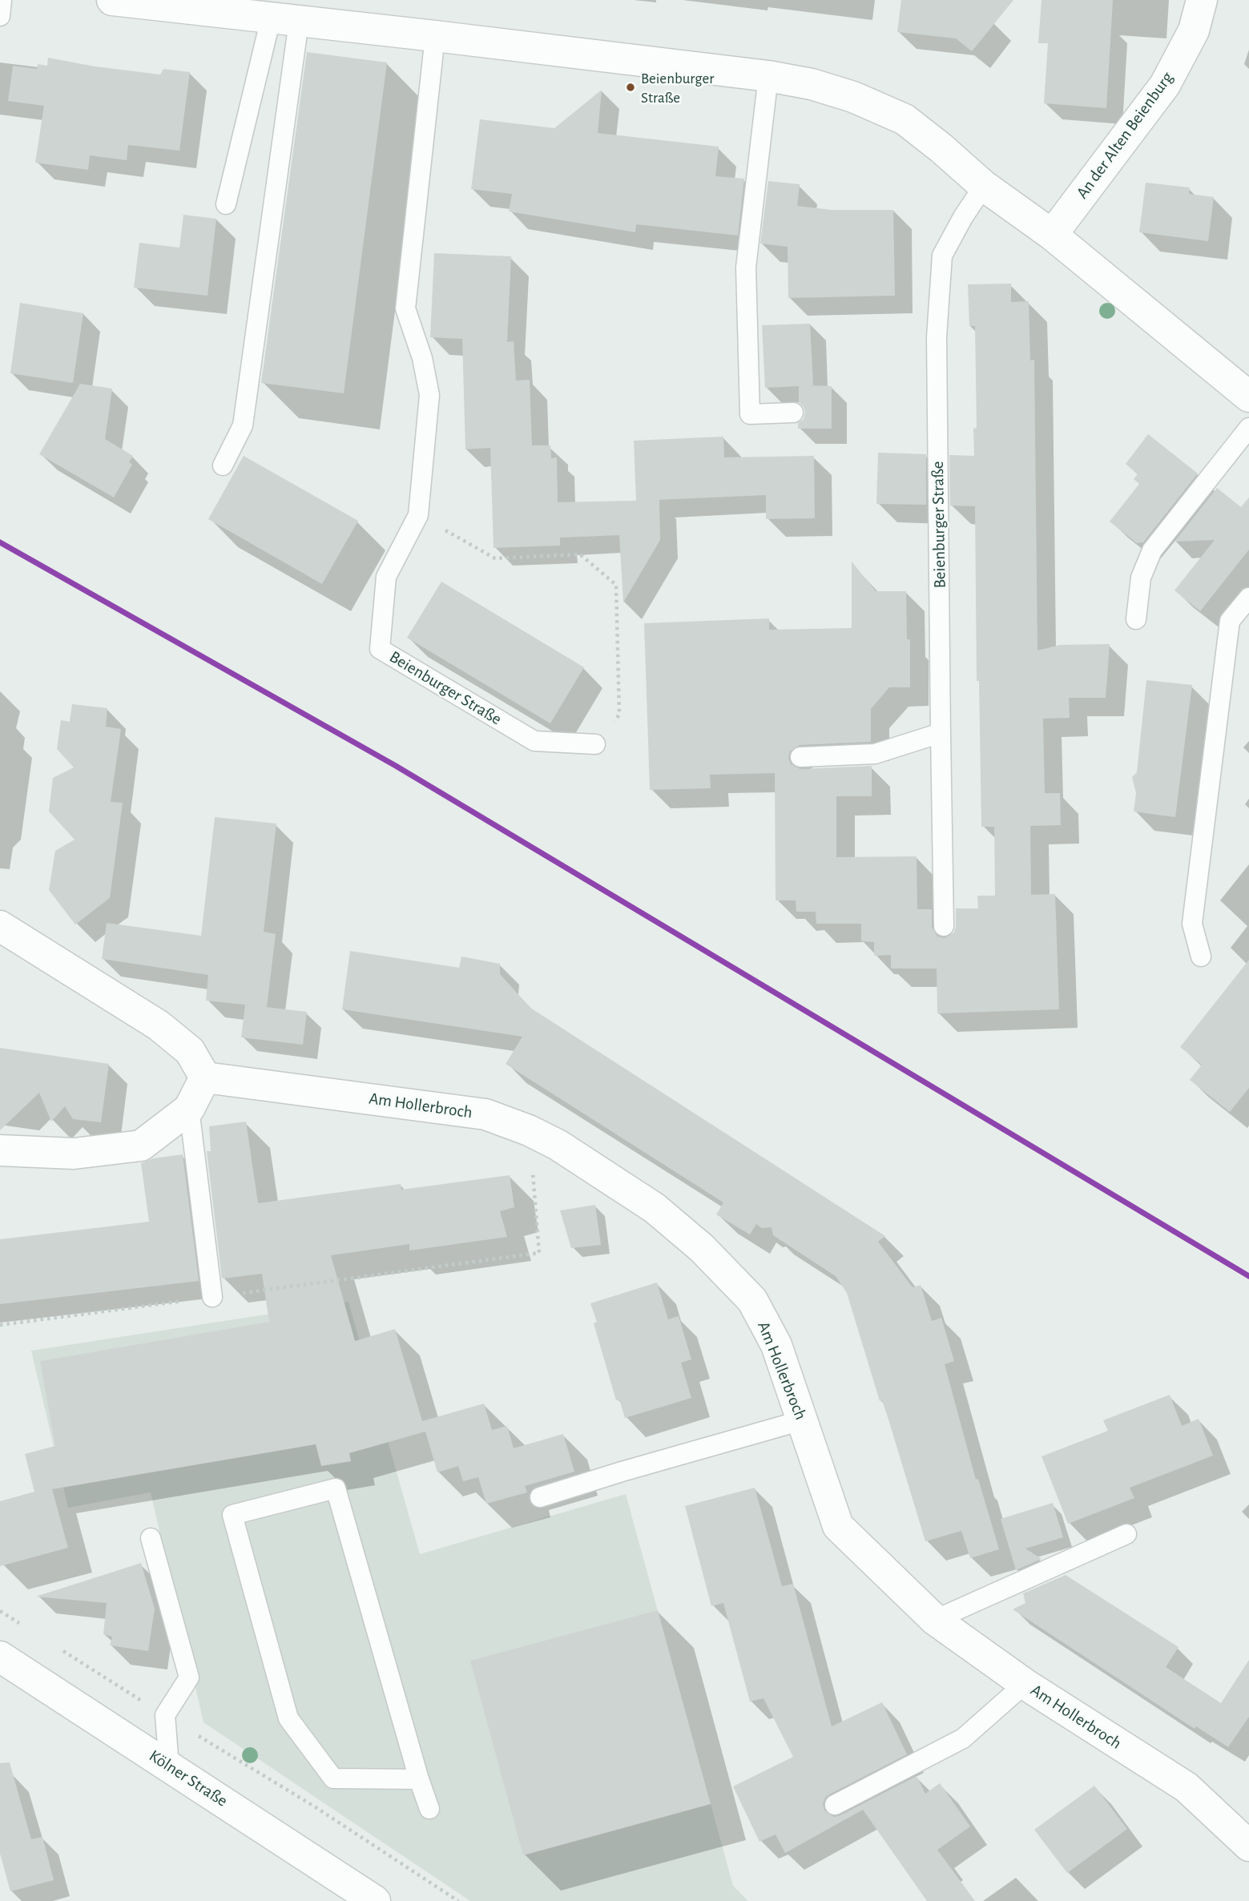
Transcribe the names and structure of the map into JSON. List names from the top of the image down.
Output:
{
  "streets": {
    "street": ["An der Alten Beienburg", "Am Hollerbroch", "Kölner Straße"],
    "lane": ["Beienburger Straße"]
  },
  "places": ["Beienburger Straße"]
}
